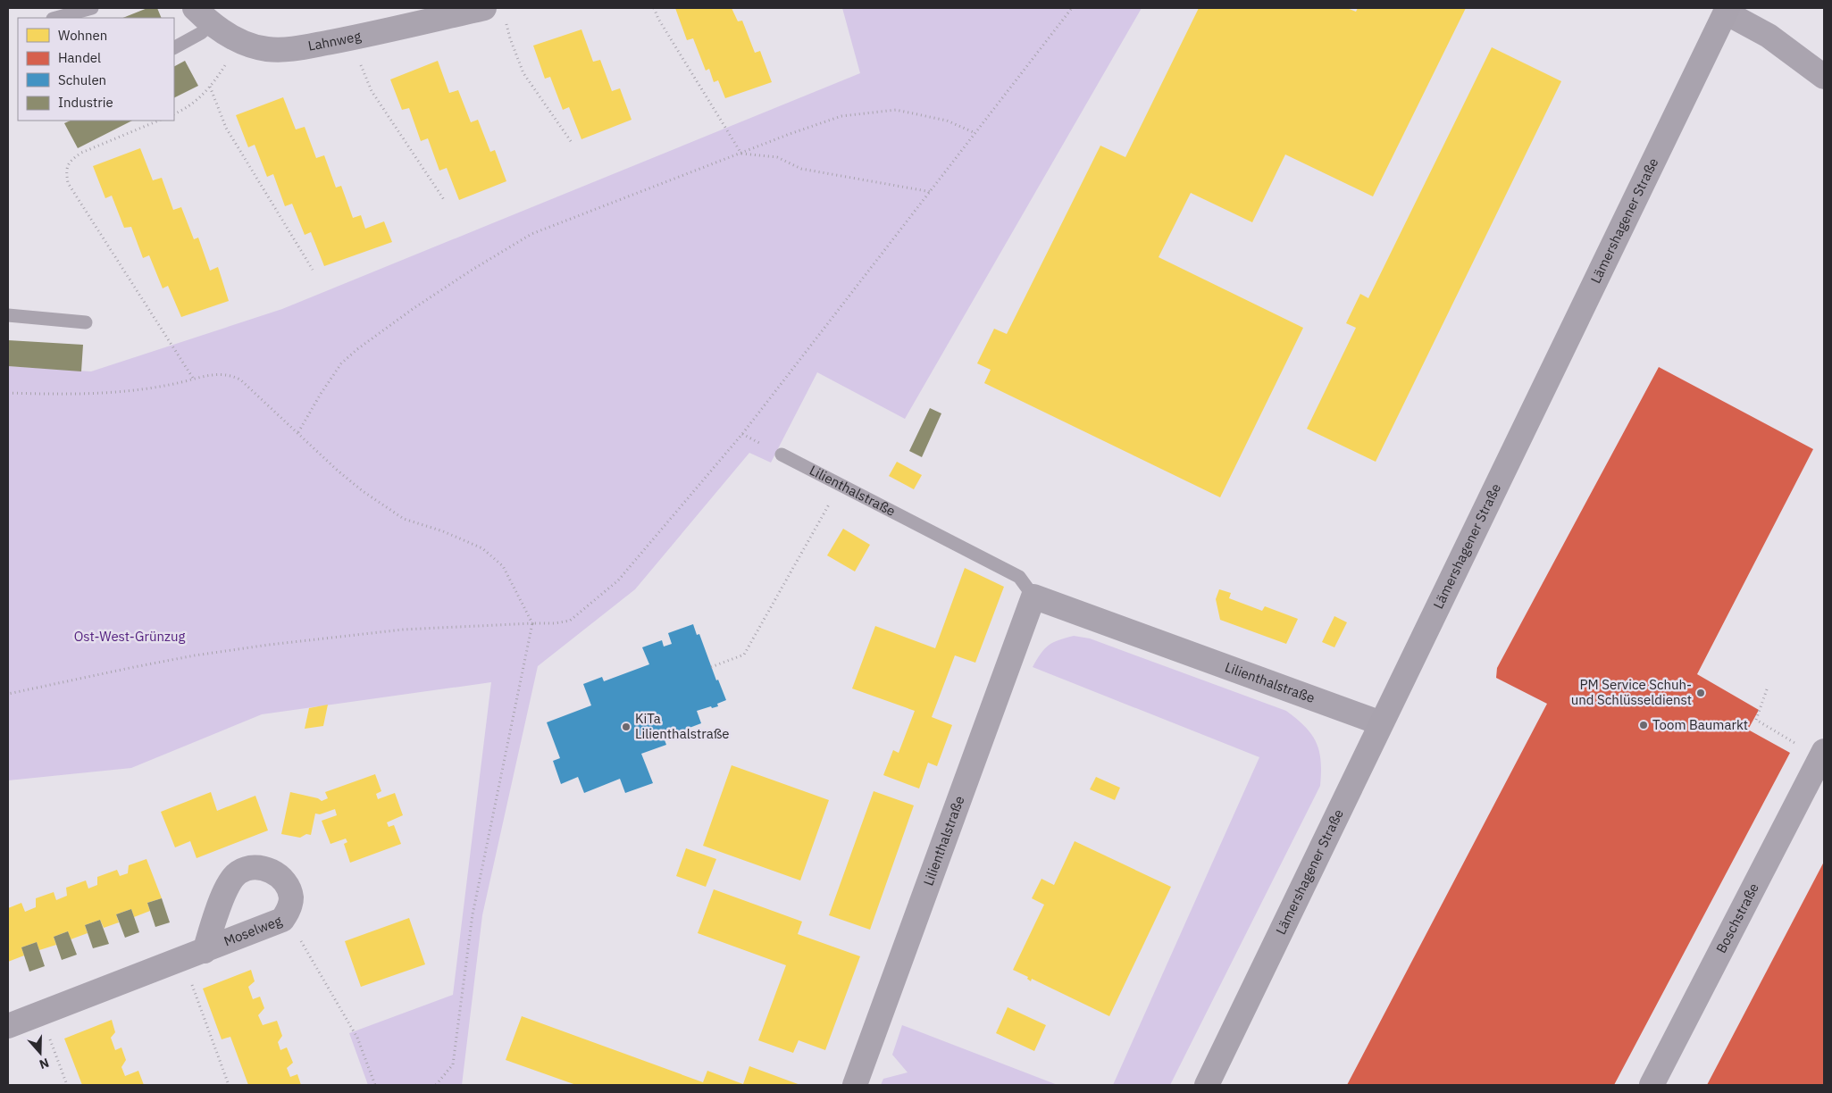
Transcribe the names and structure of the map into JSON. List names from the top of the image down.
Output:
{
  "streets": {
    "main road": ["Lämershagener Straße"],
    "street": [
      "Lahnweg",
      "Lilienthalstraße",
      "Boschstraße",
      "Moselweg"
    ]
  },
  "crossings": [
    ["Lämershagener Straße", "Lilienthalstraße"]
  ],
  "parks": ["Ost-West-Grünzug"],
  "places": ["PM Service Schuh- und Schlüsseldienst", "Toom Baumarkt", "KiTa Lilienthalstraße"],
  "legend": [
    "Wohnen",
    "Handel",
    "Schulen",
    "Industrie"
  ],
  "north": "bottom"
}
